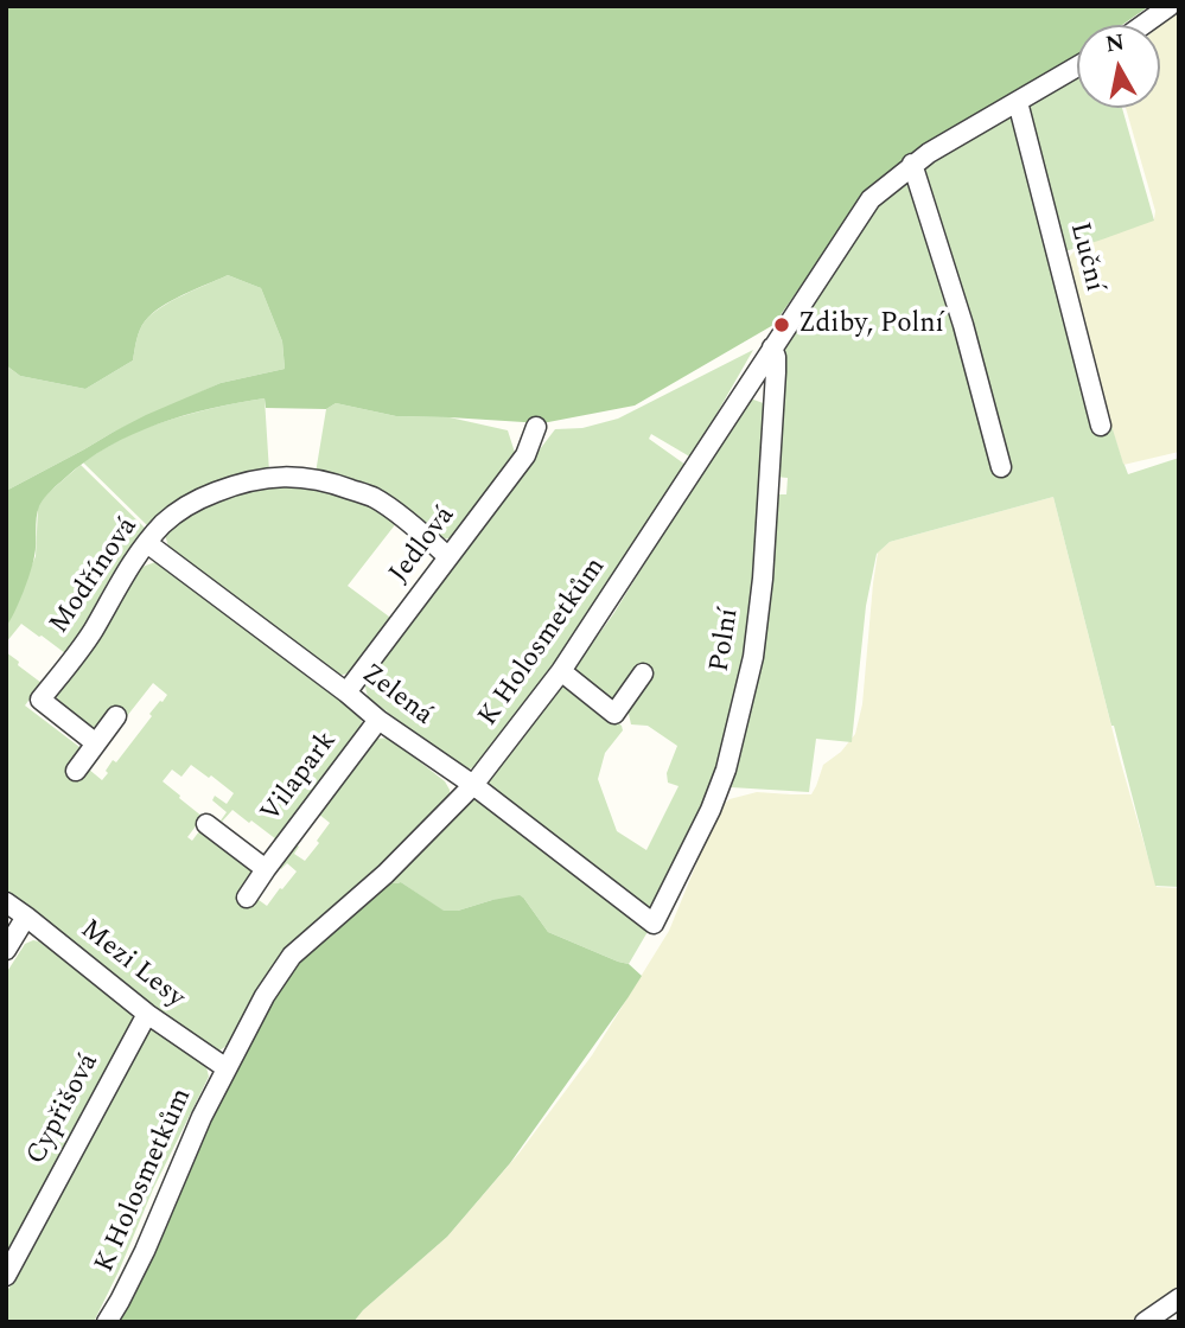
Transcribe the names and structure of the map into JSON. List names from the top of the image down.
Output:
{
  "streets": {
    "street": [
      "Luční",
      "Jedlová",
      "Modřínová",
      "Polní",
      "K Holosmetkům",
      "Zelená",
      "Vilapark",
      "Mezi Lesy",
      "Cypřišová"
    ]
  },
  "crossings": [
    ["Luční", "K Holosmetkům"],
    ["Jedlová", "Modřínová"],
    ["Jedlová", "Zelená"],
    ["Modřínová", "Zelená"],
    ["Polní", "K Holosmetkům"],
    ["Polní", "Zelená"],
    ["K Holosmetkům", "Zelená"],
    ["K Holosmetkům", "Mezi Lesy"],
    ["Zelená", "Vilapark"],
    ["Mezi Lesy", "Cypřišová"]
  ],
  "places": ["Zdiby, Polní"],
  "north": "top"
}
